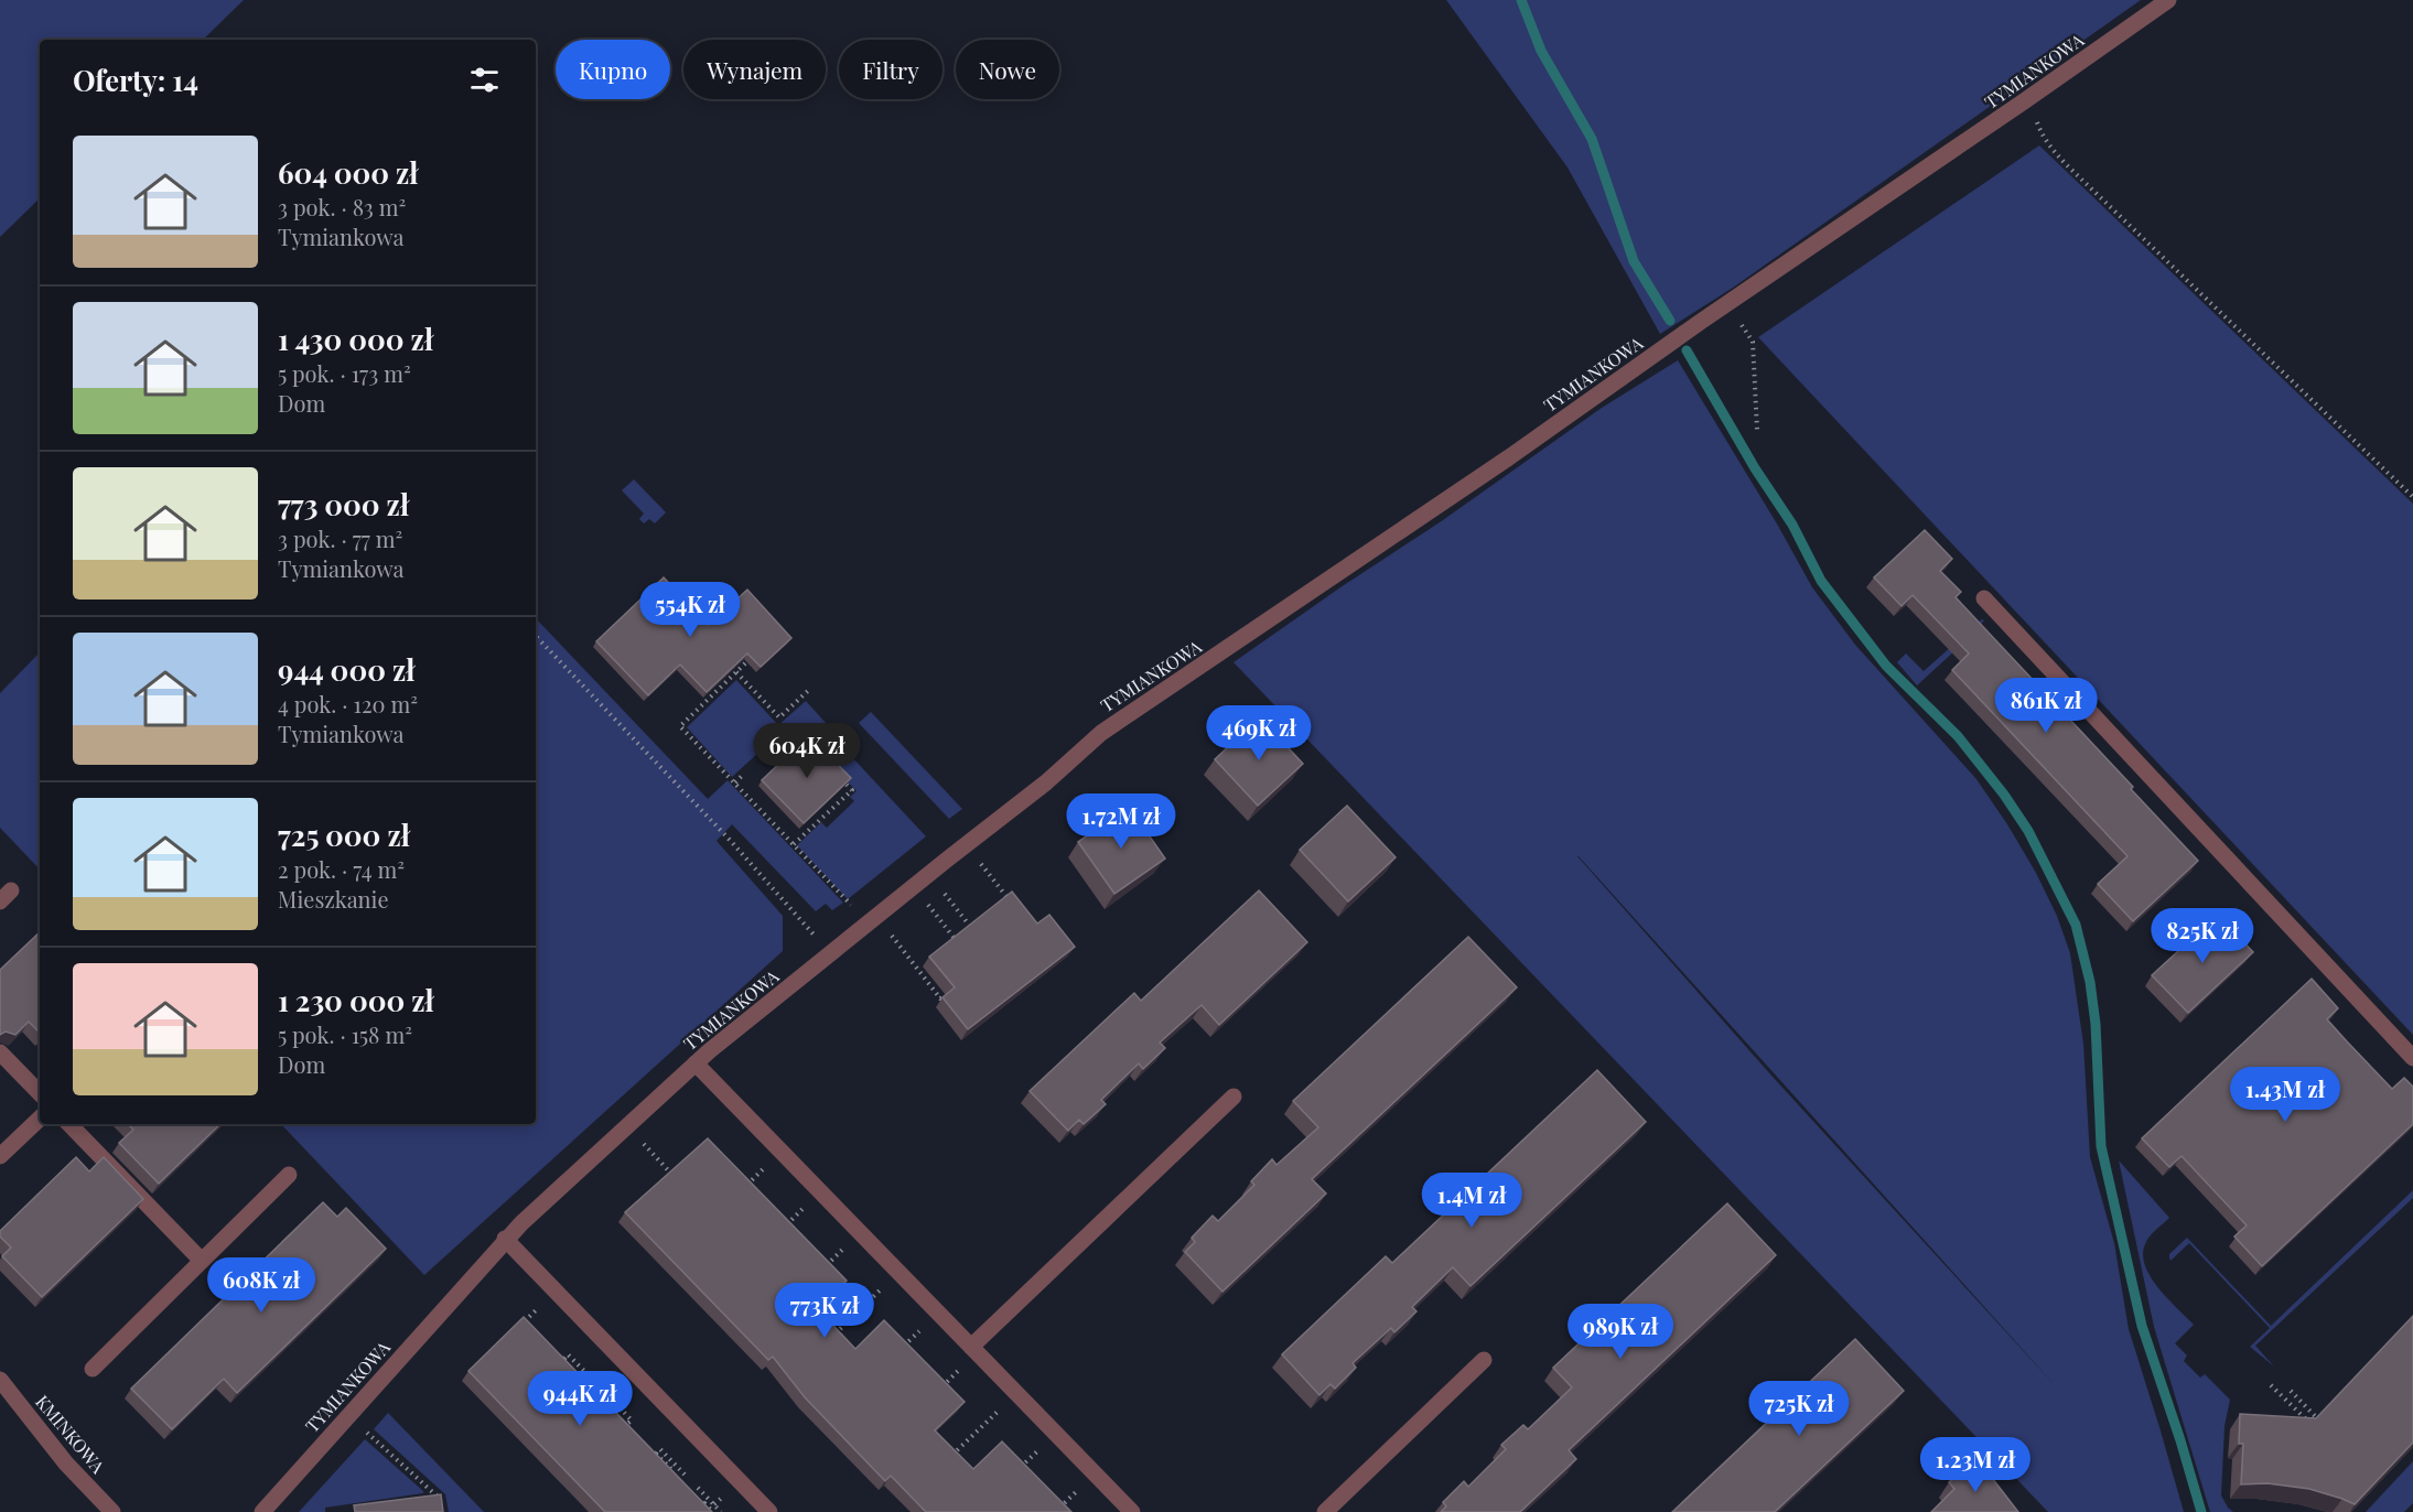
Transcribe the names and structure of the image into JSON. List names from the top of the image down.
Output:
{
  "streets": {
    "street": ["TYMIANKOWA", "KMINKOWA"]
  },
  "page": {
    "chip": [
      "Kupno",
      "Wynajem",
      "Filtry",
      "Nowe"
    ],
    "heading": "Oferty: 14",
    "list": [
      {
        "name": "604 000 zł",
        "note": "3 pok. · 83 m² · Tymiankowa"
      },
      {
        "name": "1 430 000 zł",
        "note": "5 pok. · 173 m² · Dom"
      },
      {
        "name": "773 000 zł",
        "note": "3 pok. · 77 m² · Tymiankowa"
      },
      {
        "name": "944 000 zł",
        "note": "4 pok. · 120 m² · Tymiankowa"
      },
      {
        "name": "725 000 zł",
        "note": "2 pok. · 74 m² · Mieszkanie"
      },
      {
        "name": "1 230 000 zł",
        "note": "5 pok. · 158 m² · Dom"
      }
    ],
    "price": [
      "554K zł",
      "861K zł",
      "469K zł",
      "604K zł",
      "1.72M zł",
      "825K zł",
      "1.43M zł",
      "1.4M zł",
      "608K zł",
      "773K zł",
      "989K zł",
      "944K zł",
      "725K zł",
      "1.23M zł"
    ]
  }
}
